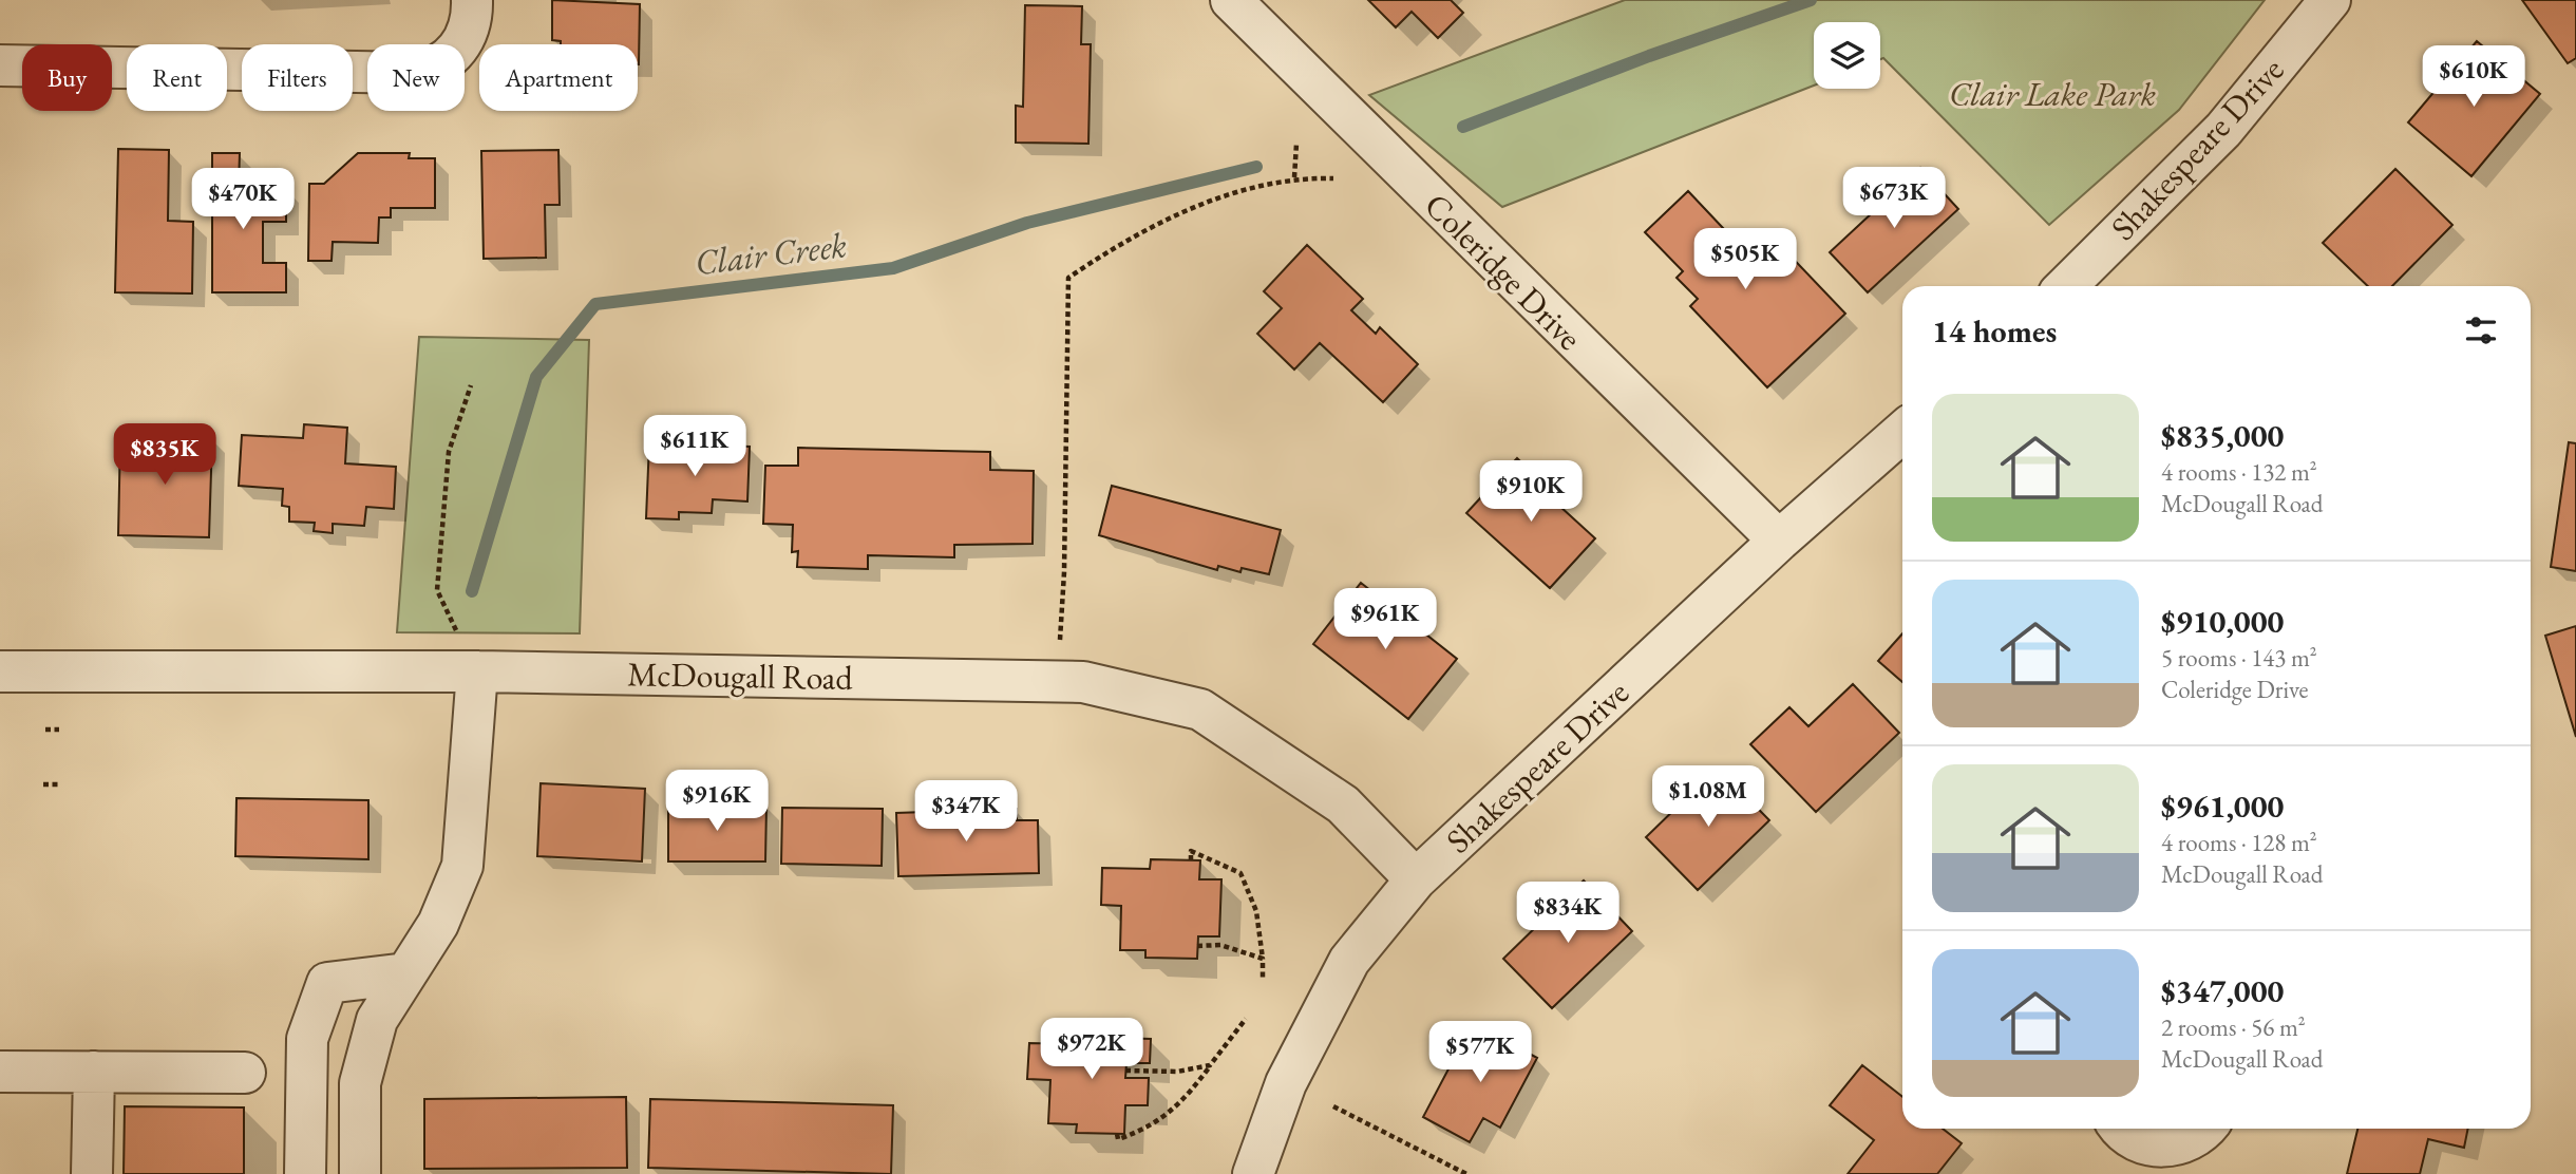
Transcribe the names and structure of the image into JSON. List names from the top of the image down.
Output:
{
  "streets": {
    "street": ["Shakespeare Drive", "Coleridge Drive", "McDougall Road"]
  },
  "crossings": [
    ["Shakespeare Drive", "Coleridge Drive"],
    ["Shakespeare Drive", "McDougall Road"]
  ],
  "water": ["Clair Creek"],
  "parks": ["Clair Lake Park"],
  "page": {
    "chip": [
      "Buy",
      "Rent",
      "Filters",
      "New",
      "Apartment"
    ],
    "price": [
      "$610K",
      "$673K",
      "$470K",
      "$505K",
      "$611K",
      "$835K",
      "$910K",
      "$961K",
      "$1.08M",
      "$916K",
      "$347K",
      "$834K",
      "$972K",
      "$577K"
    ],
    "heading": "14 homes",
    "list": [
      {
        "name": "$835,000",
        "note": "4 rooms · 132 m² · McDougall Road"
      },
      {
        "name": "$910,000",
        "note": "5 rooms · 143 m² · Coleridge Drive"
      },
      {
        "name": "$961,000",
        "note": "4 rooms · 128 m² · McDougall Road"
      },
      {
        "name": "$347,000",
        "note": "2 rooms · 56 m² · McDougall Road"
      }
    ]
  }
}
